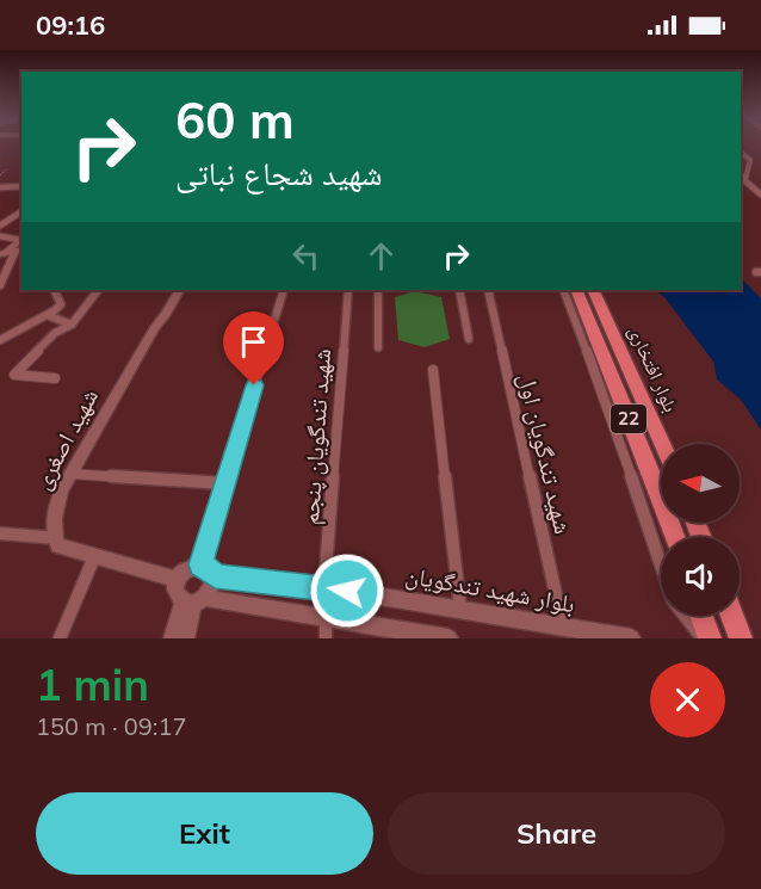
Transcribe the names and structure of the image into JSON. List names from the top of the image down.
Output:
{
  "streets": {
    "highway": ["بلوار افتخاری", "22"],
    "street": [
      "شهید تندگویان پنجم",
      "شهید اصغری",
      "شهید تندگویان اول",
      "بلوار شهید تندگویان"
    ]
  },
  "crossings": [
    ["شهید تندگویان پنجم", "بلوار شهید تندگویان"],
    ["شهید تندگویان اول", "بلوار شهید تندگویان"]
  ],
  "north": "left",
  "page": {
    "status": "09:16",
    "turn": ["60 m", "شهید شجاع نباتی"],
    "heading": ["1 min", "150 m · 09:17"],
    "buttons": ["Exit", "Share"]
  }
}
